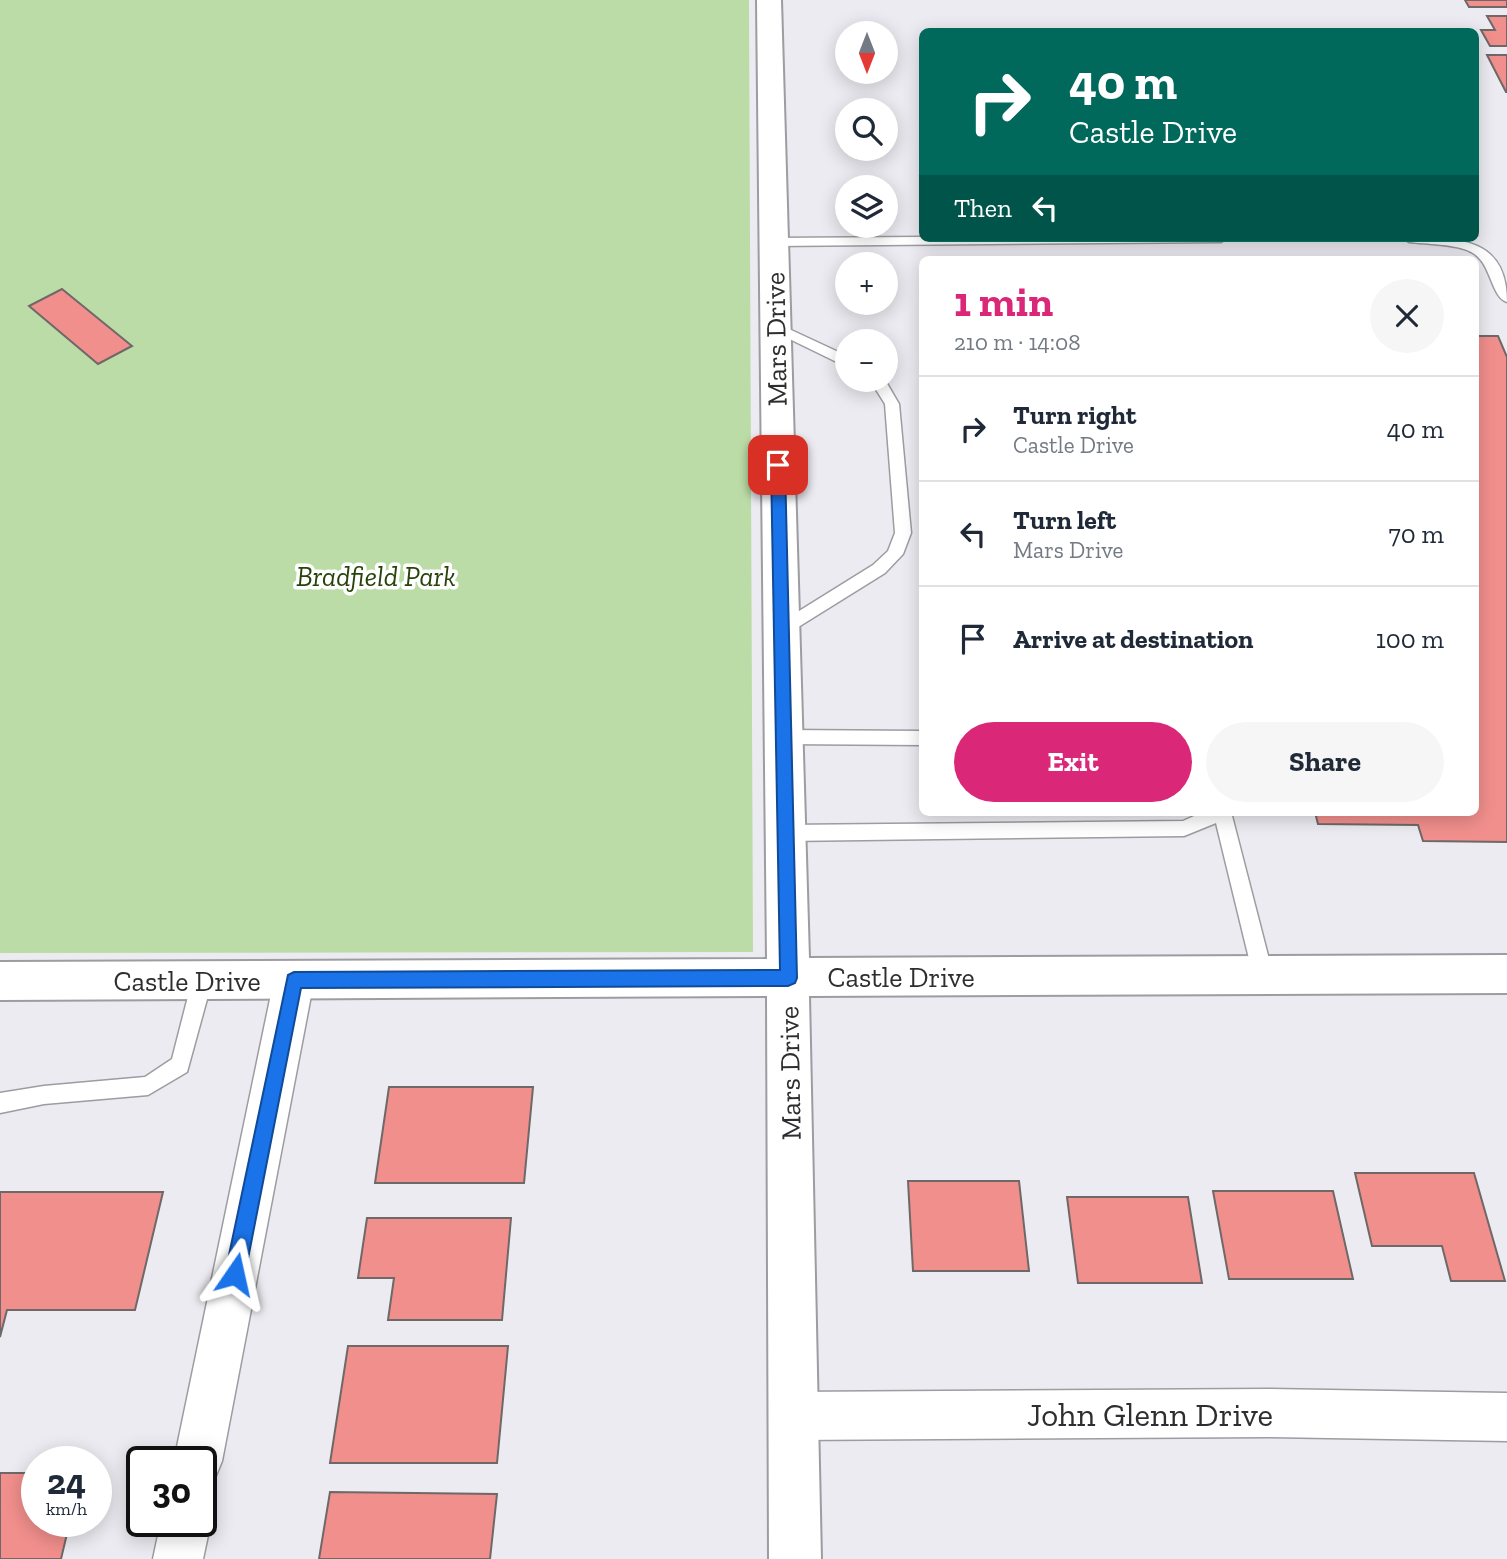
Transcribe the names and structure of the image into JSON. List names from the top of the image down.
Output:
{
  "streets": {
    "street": ["Mars Drive", "Castle Drive", "John Glenn Drive"]
  },
  "crossings": [
    ["Mars Drive", "Castle Drive"],
    ["Mars Drive", "John Glenn Drive"]
  ],
  "parks": ["Bradfield Park"],
  "north": "bottom",
  "page": {
    "map_buttons": ["+", "−"],
    "turn": ["40 m", "Castle Drive"],
    "then": "Then",
    "heading": ["1 min", "210 m · 14:08"],
    "list": [
      {
        "name": "Turn right",
        "note": "Castle Drive",
        "value": "40 m"
      },
      {
        "name": "Turn left",
        "note": "Mars Drive",
        "value": "70 m"
      },
      {
        "name": "Arrive at destination",
        "value": "100 m"
      }
    ],
    "buttons": ["Exit", "Share"],
    "speed": "24 km/h",
    "limit": "30"
  }
}
